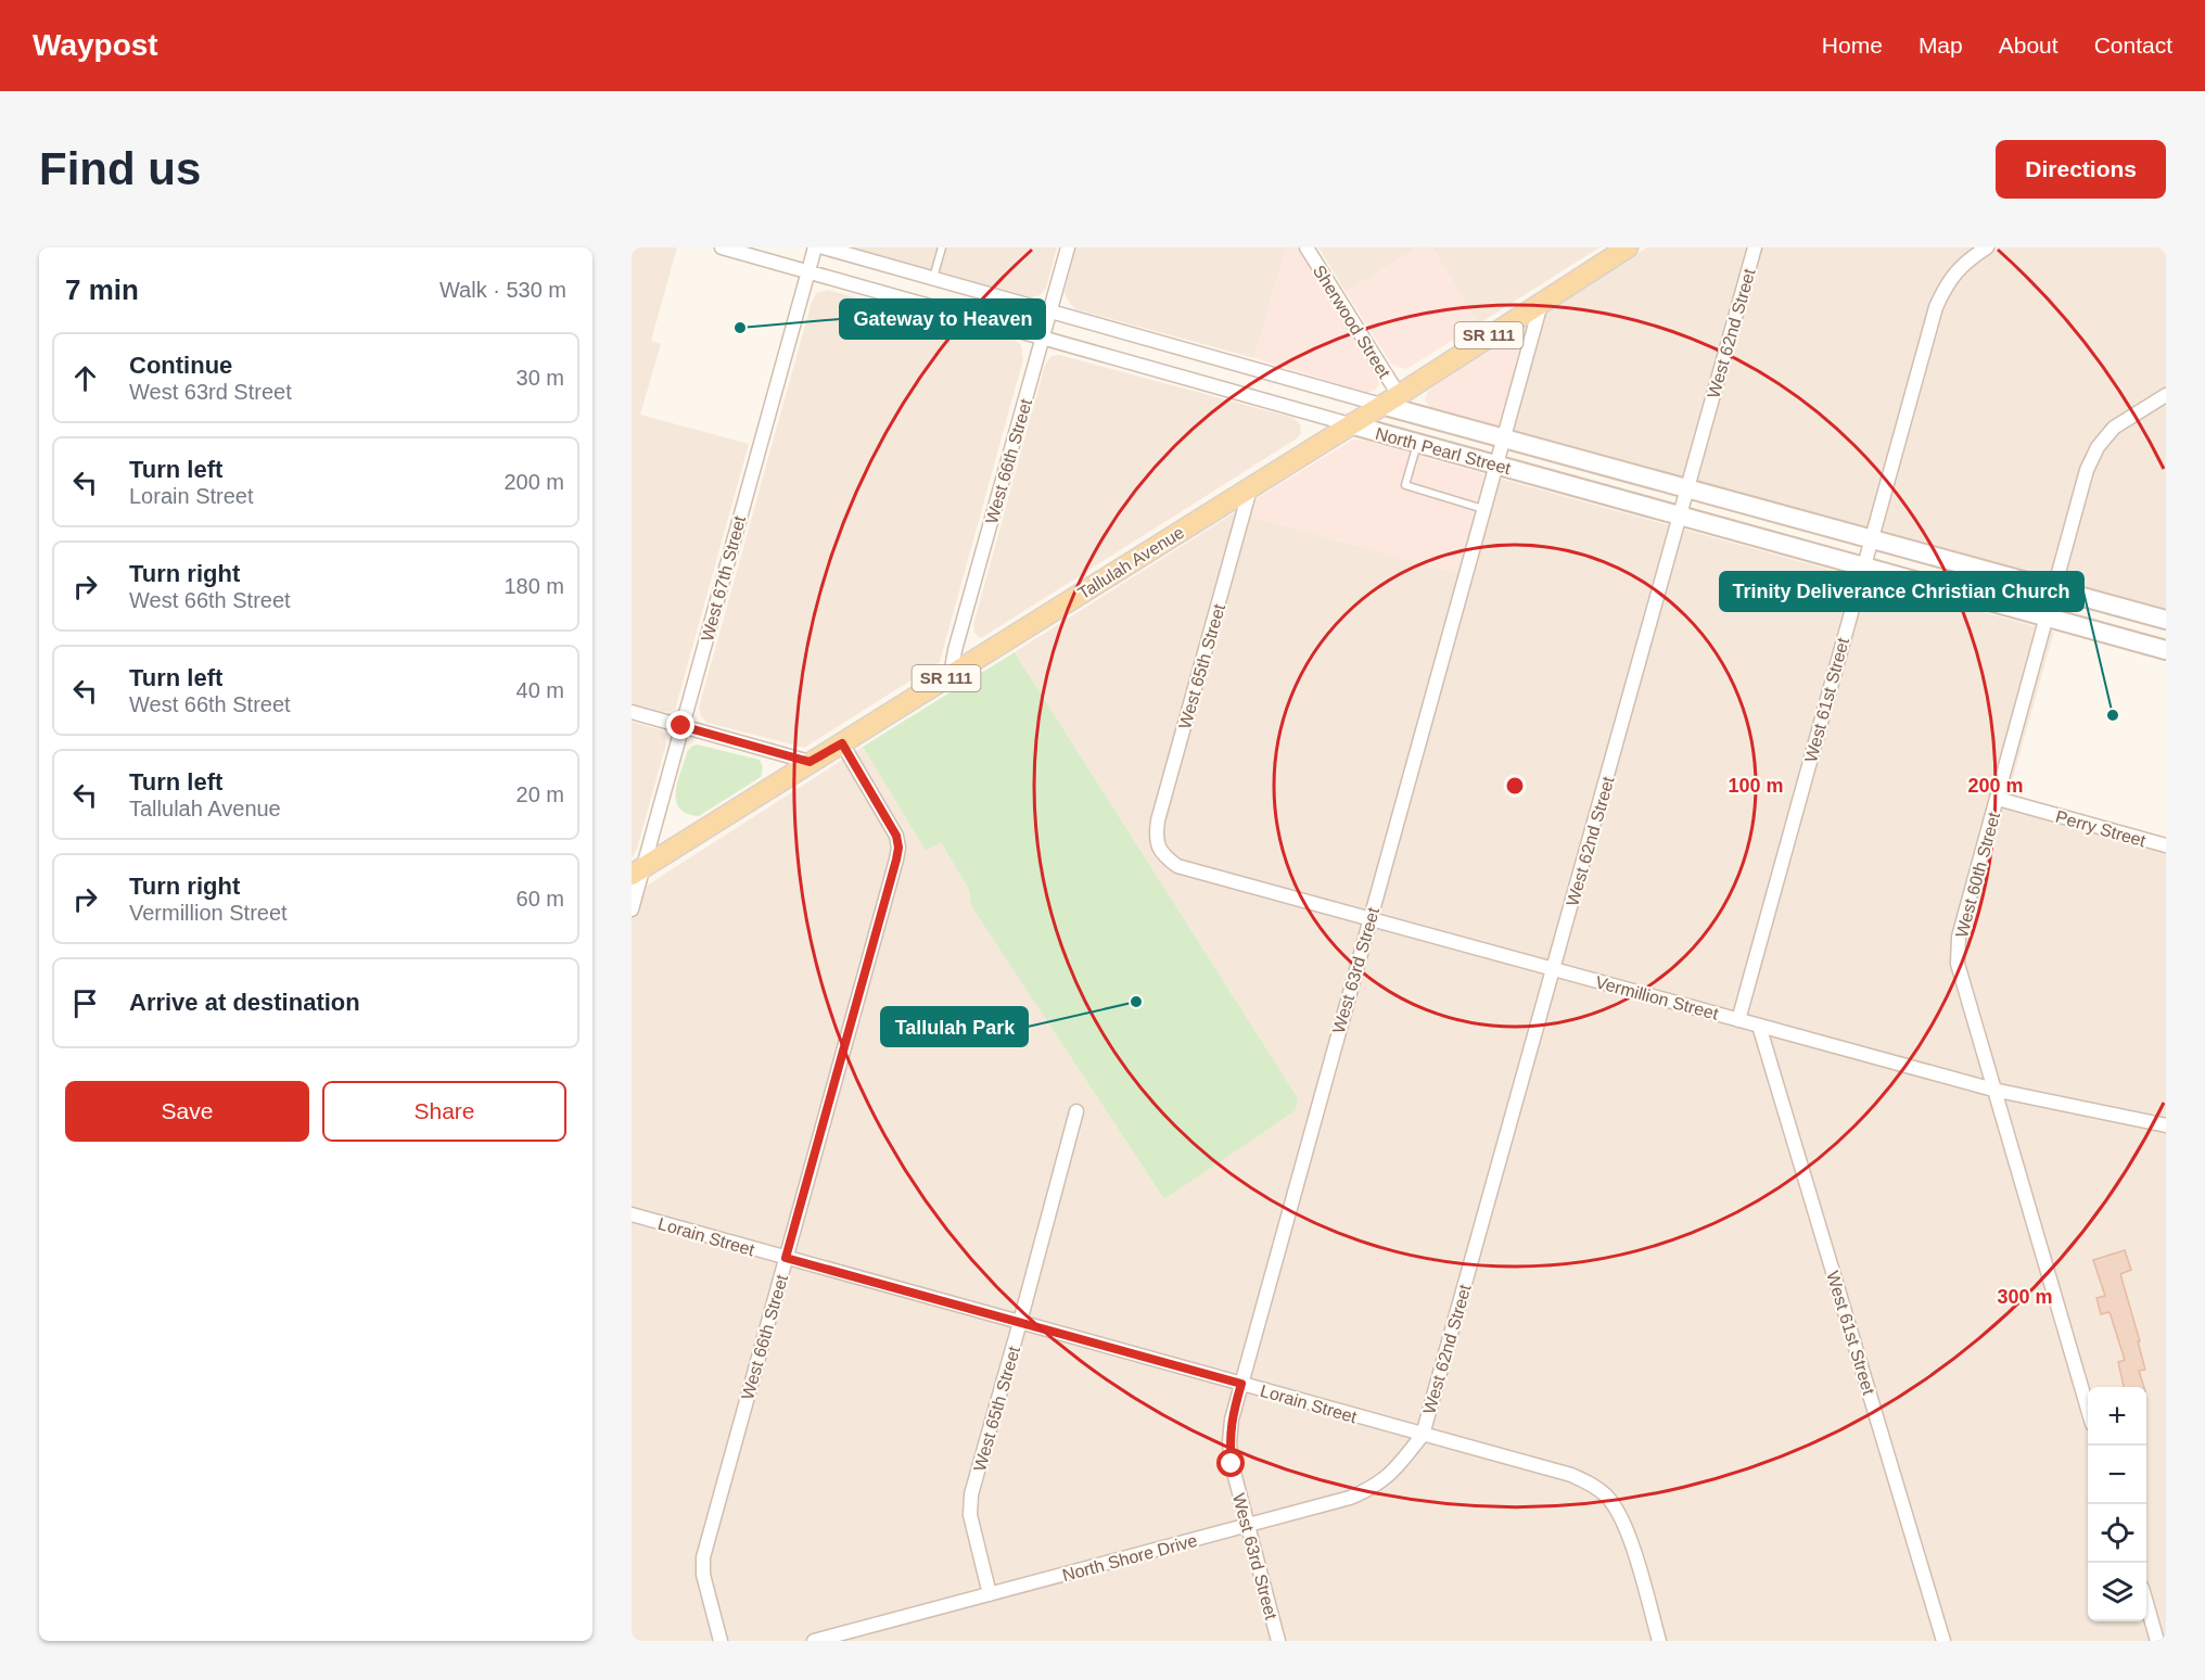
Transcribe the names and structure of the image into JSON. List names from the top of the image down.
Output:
{
  "streets": {
    "main road": ["SR 111", "Tallulah Avenue"],
    "street": [
      "Sherwood Street",
      "West 62nd Street",
      "North Pearl Street",
      "West 66th Street",
      "West 67th Street",
      "West 65th Street",
      "West 61st Street",
      "Perry Street",
      "West 60th Street",
      "West 63rd Street",
      "Vermillion Street",
      "Lorain Street",
      "North Shore Drive"
    ]
  },
  "crossings": [
    ["Sherwood Street", "North Pearl Street"],
    ["Sherwood Street", "Tallulah Avenue"],
    ["West 62nd Street", "North Pearl Street"],
    ["West 62nd Street", "Vermillion Street"],
    ["West 62nd Street", "Lorain Street"],
    ["West 62nd Street", "North Shore Drive"],
    ["North Pearl Street", "West 66th Street"],
    ["North Pearl Street", "Tallulah Avenue"],
    ["North Pearl Street", "West 67th Street"],
    ["North Pearl Street", "West 61st Street"],
    ["North Pearl Street", "West 60th Street"],
    ["North Pearl Street", "West 63rd Street"],
    ["West 66th Street", "Tallulah Avenue"],
    ["West 66th Street", "Lorain Street"],
    ["Tallulah Avenue", "West 67th Street"],
    ["Tallulah Avenue", "West 65th Street"],
    ["Tallulah Avenue", "West 63rd Street"],
    ["West 65th Street", "Vermillion Street"],
    ["West 65th Street", "Lorain Street"],
    ["West 65th Street", "North Shore Drive"],
    ["West 61st Street", "Vermillion Street"],
    ["Perry Street", "West 60th Street"],
    ["West 60th Street", "Vermillion Street"],
    ["West 63rd Street", "Vermillion Street"],
    ["West 63rd Street", "Lorain Street"],
    ["West 63rd Street", "North Shore Drive"],
    ["Lorain Street", "North Shore Drive"]
  ],
  "places": ["Gateway to Heaven", "Trinity Deliverance Christian Church", "Tallulah Park"],
  "page": {
    "header": "Waypost",
    "nav": [
      "Home",
      "Map",
      "About",
      "Contact"
    ],
    "buttons": [
      "Directions",
      ["Save", "Share"]
    ],
    "title": "Find us",
    "heading": ["7 min", "Walk · 530 m"],
    "list": [
      ["Continue", "West 63rd Street", "30 m"],
      ["Turn left", "Lorain Street", "200 m"],
      ["Turn right", "West 66th Street", "180 m"],
      ["Turn left", "West 66th Street", "40 m"],
      ["Turn left", "Tallulah Avenue", "20 m"],
      ["Turn right", "Vermillion Street", "60 m"],
      "Arrive at destination"
    ],
    "map_buttons": ["+", "−"]
  },
  "rings": ["100 m", "200 m", "300 m"]
}
